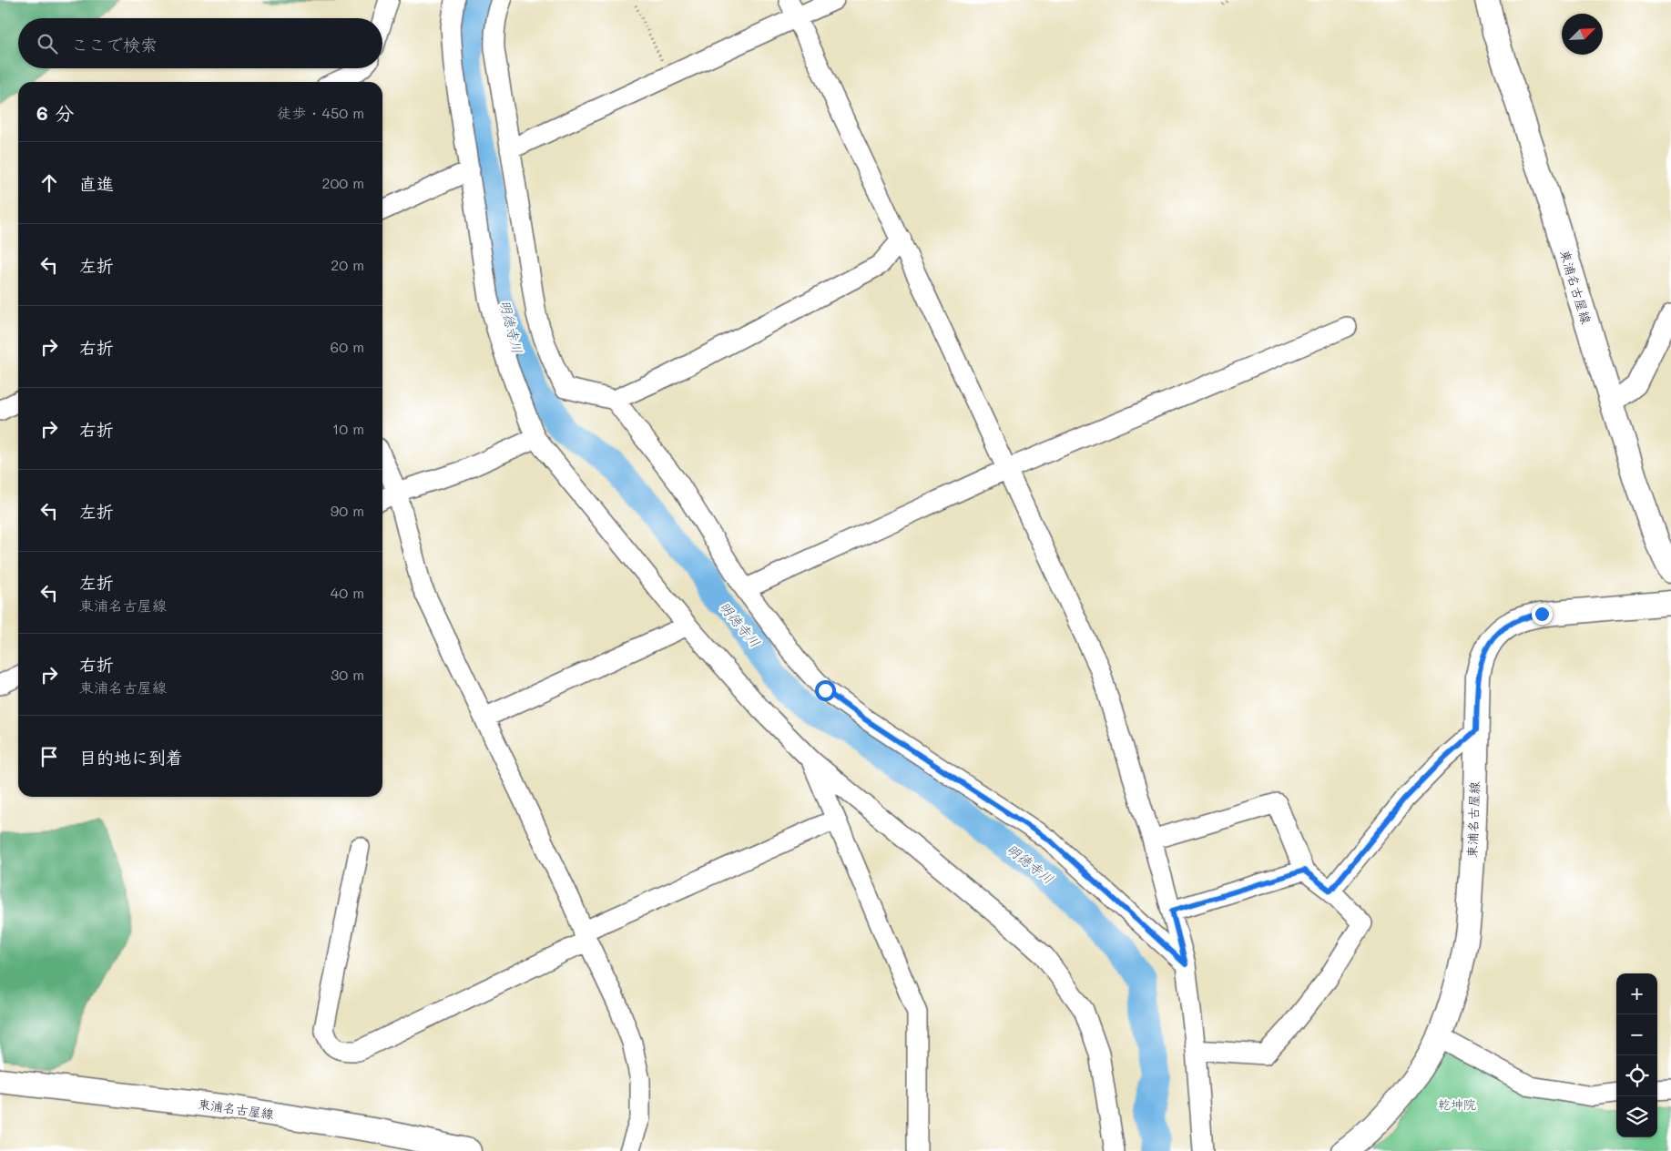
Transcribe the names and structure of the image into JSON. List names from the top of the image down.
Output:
{
  "streets": {
    "main road": ["東浦名古屋線"]
  },
  "water": ["明徳寺川"],
  "parks": ["乾坤院"],
  "north": "top right",
  "page": {
    "search": "ここで検索",
    "heading": ["6 分", "徒歩 · 450 m"],
    "list": [
      ["直進", "200 m"],
      ["左折", "20 m"],
      ["右折", "60 m"],
      ["右折", "10 m"],
      ["左折", "90 m"],
      ["左折", "東浦名古屋線", "40 m"],
      ["右折", "東浦名古屋線", "30 m"],
      "目的地に到着"
    ],
    "map_buttons": ["+", "−"]
  }
}
